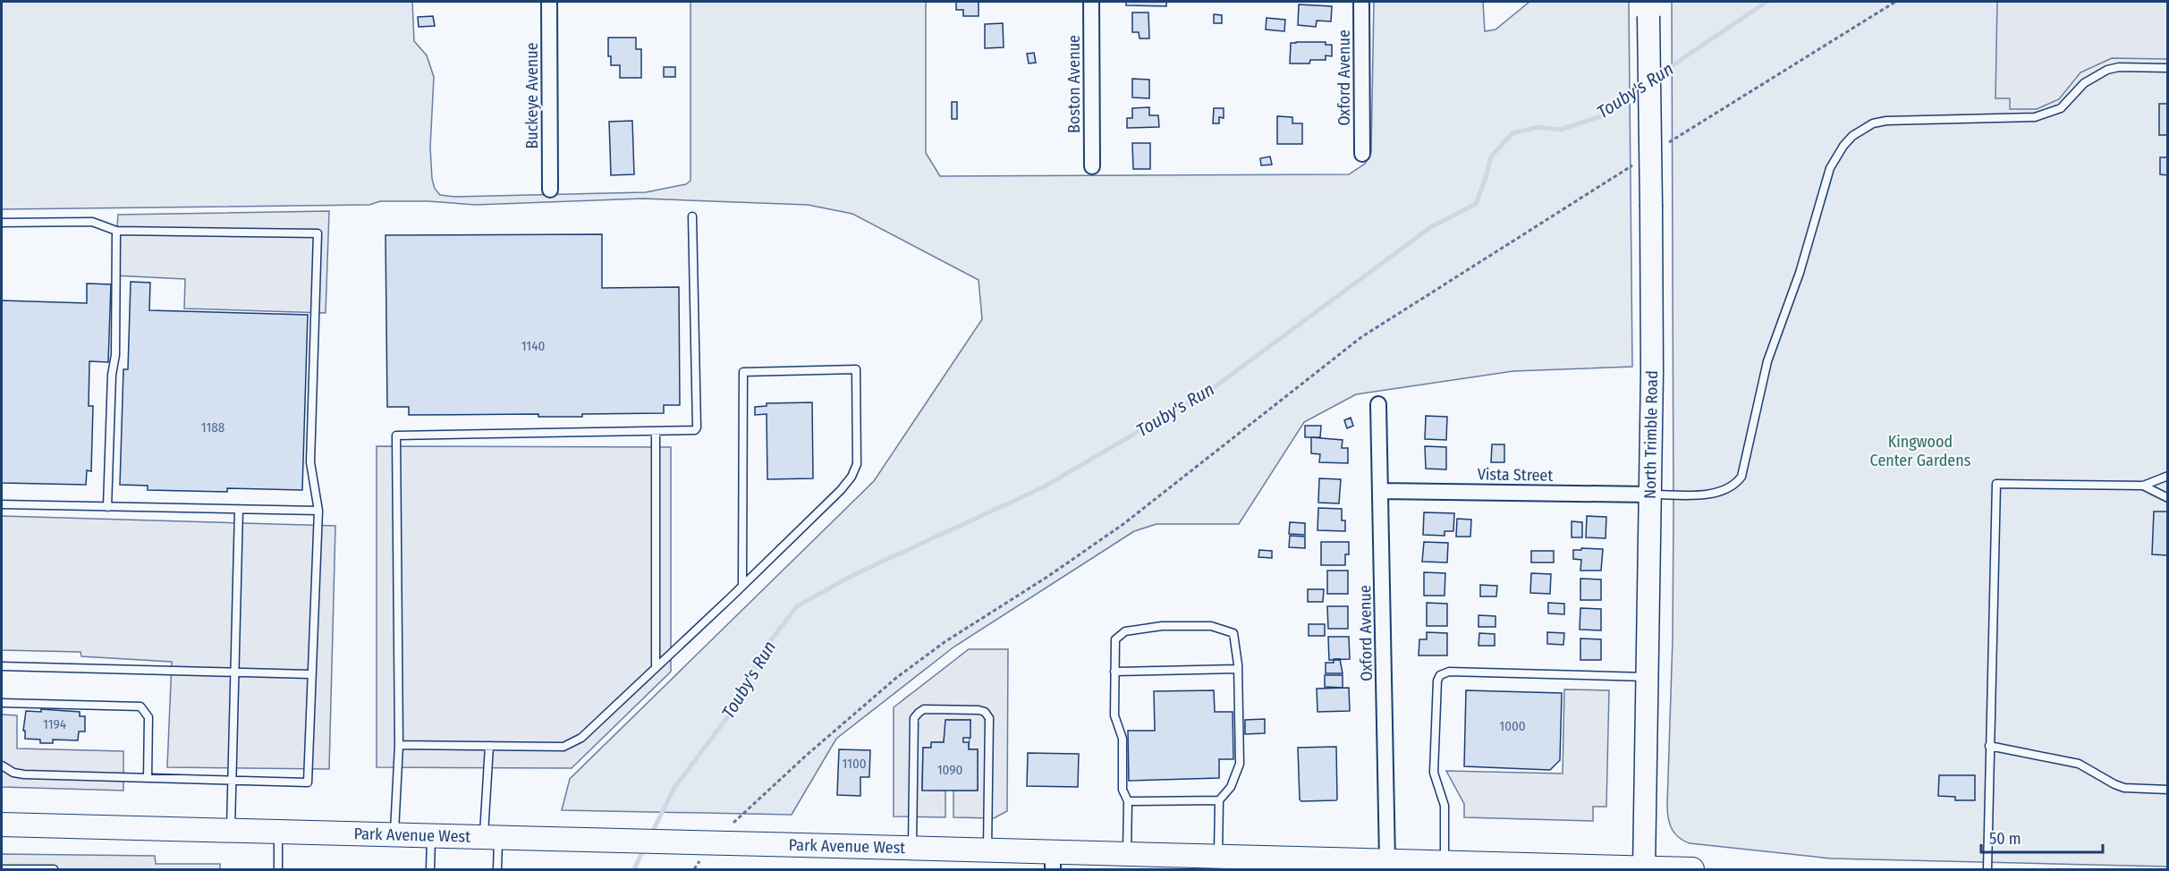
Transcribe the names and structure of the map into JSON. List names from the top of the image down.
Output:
{
  "streets": {
    "main road": ["North Trimble Road", "Park Avenue West"],
    "street": [
      "Oxford Avenue",
      "Boston Avenue",
      "Buckeye Avenue",
      "Vista Street"
    ]
  },
  "crossings": [
    ["Oxford Avenue", "Vista Street"],
    ["Oxford Avenue", "Park Avenue West"],
    ["North Trimble Road", "Vista Street"],
    ["North Trimble Road", "Park Avenue West"]
  ],
  "water": ["Touby's Run"],
  "parks": ["Kingwood Center Gardens"],
  "house_numbers": [
    "1140",
    "1188",
    "1194",
    "1000",
    "1100",
    "1090"
  ],
  "scale_bar": "50 m"
}
